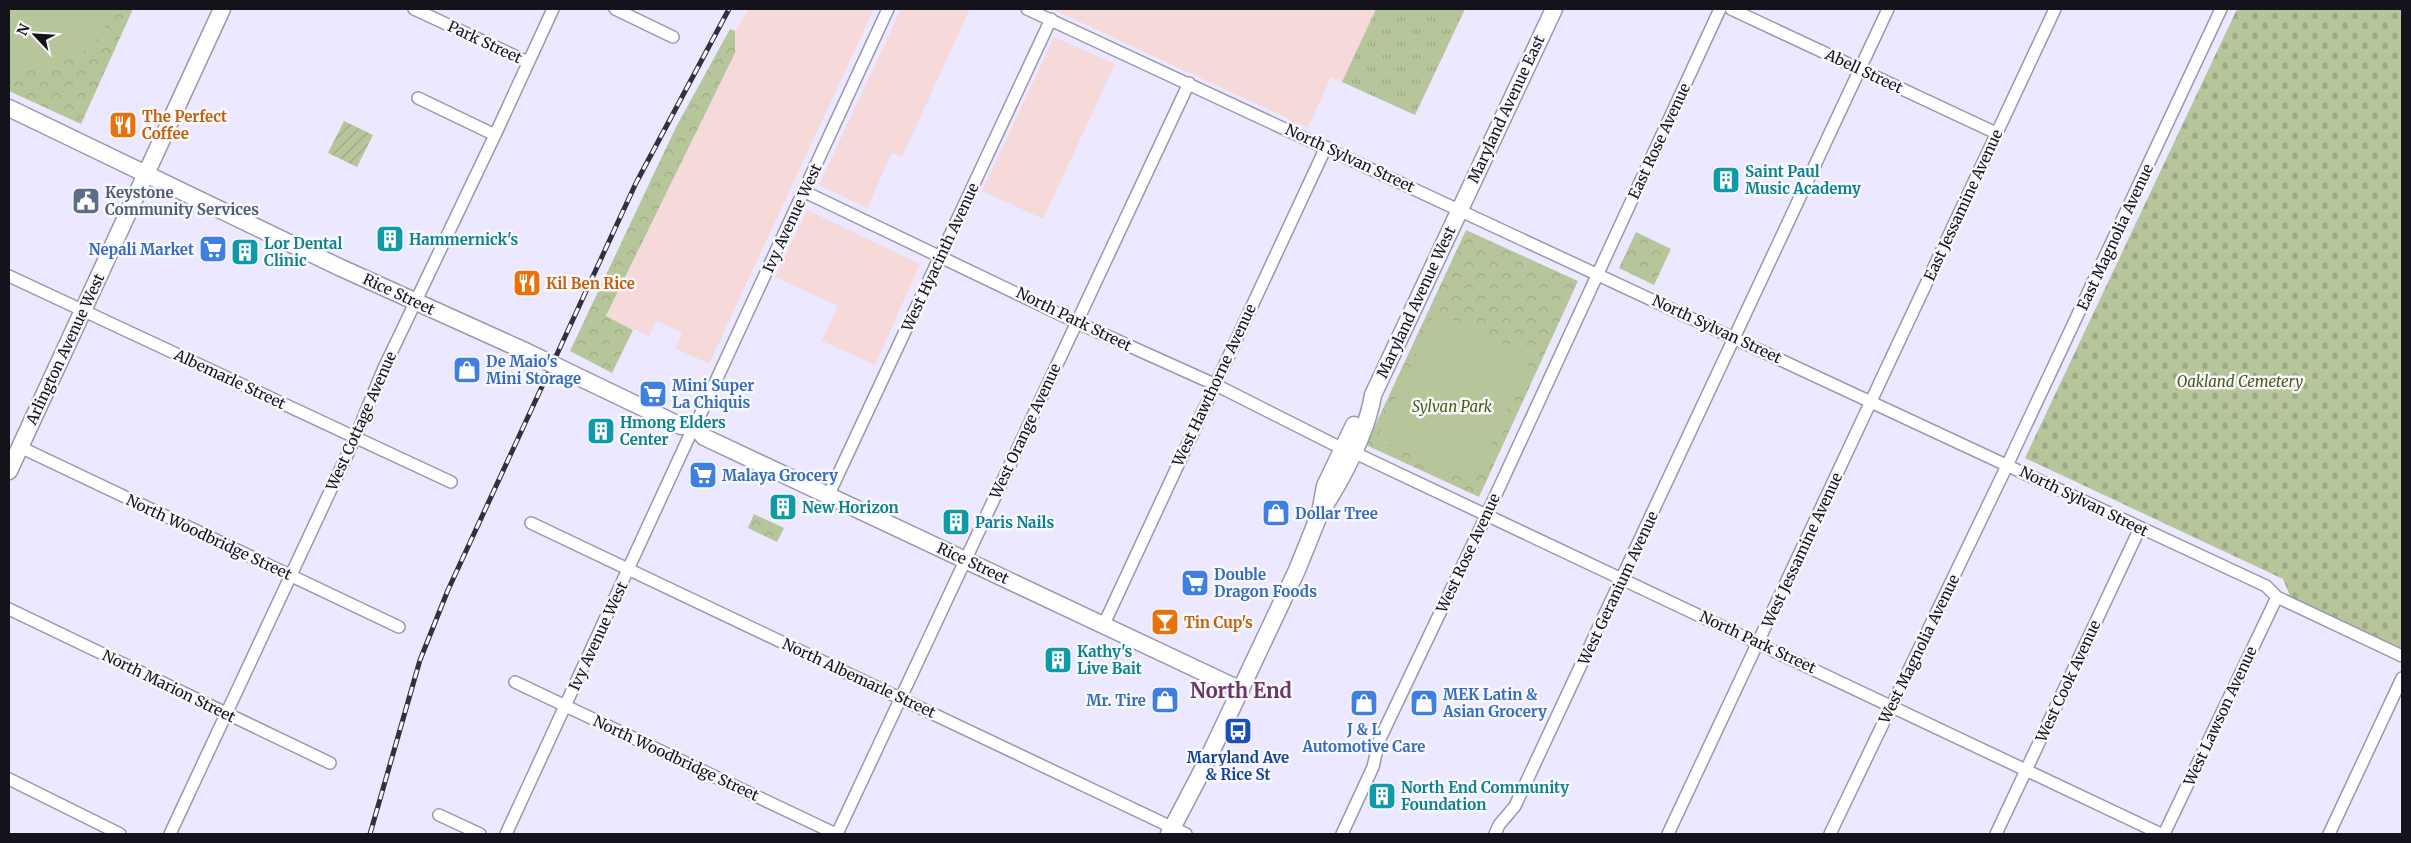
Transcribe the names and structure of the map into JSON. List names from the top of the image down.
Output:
{
  "streets": {
    "main road": [
      "Maryland Avenue East",
      "Rice Street",
      "Maryland Avenue West",
      "Arlington Avenue West"
    ],
    "street": [
      "Park Street",
      "Abell Street",
      "East Rose Avenue",
      "North Sylvan Street",
      "East Jessamine Avenue",
      "Ivy Avenue West",
      "East Magnolia Avenue",
      "West Hyacinth Avenue",
      "North Park Street",
      "Albemarle Street",
      "West Hawthorne Avenue",
      "West Cottage Avenue",
      "West Orange Avenue",
      "North Woodbridge Street",
      "West Jessamine Avenue",
      "West Rose Avenue",
      "West Geranium Avenue",
      "West Magnolia Avenue",
      "North Albemarle Street",
      "West Cook Avenue",
      "North Marion Street",
      "West Lawson Avenue"
    ]
  },
  "crossings": [
    ["Park Street", "West Cottage Avenue"],
    ["Abell Street", "East Jessamine Avenue"],
    ["Abell Street", "West Geranium Avenue"],
    ["Maryland Avenue East", "North Sylvan Street"],
    ["Maryland Avenue East", "Maryland Avenue West"],
    ["East Rose Avenue", "North Sylvan Street"],
    ["East Rose Avenue", "West Rose Avenue"],
    ["North Sylvan Street", "East Jessamine Avenue"],
    ["North Sylvan Street", "East Magnolia Avenue"],
    ["North Sylvan Street", "West Hyacinth Avenue"],
    ["North Sylvan Street", "Maryland Avenue West"],
    ["North Sylvan Street", "West Hawthorne Avenue"],
    ["North Sylvan Street", "West Orange Avenue"],
    ["North Sylvan Street", "West Jessamine Avenue"],
    ["North Sylvan Street", "West Rose Avenue"],
    ["North Sylvan Street", "West Geranium Avenue"],
    ["North Sylvan Street", "West Magnolia Avenue"],
    ["North Sylvan Street", "West Cook Avenue"],
    ["North Sylvan Street", "West Lawson Avenue"],
    ["East Jessamine Avenue", "West Jessamine Avenue"],
    ["Ivy Avenue West", "Rice Street"],
    ["Ivy Avenue West", "North Park Street"],
    ["Ivy Avenue West", "North Woodbridge Street"],
    ["Ivy Avenue West", "North Albemarle Street"],
    ["East Magnolia Avenue", "West Magnolia Avenue"],
    ["West Hyacinth Avenue", "Rice Street"],
    ["West Hyacinth Avenue", "North Park Street"],
    ["Rice Street", "Maryland Avenue West"],
    ["Rice Street", "Arlington Avenue West"],
    ["Rice Street", "West Hawthorne Avenue"],
    ["Rice Street", "West Cottage Avenue"],
    ["Rice Street", "West Orange Avenue"],
    ["Maryland Avenue West", "North Park Street"],
    ["Maryland Avenue West", "North Albemarle Street"],
    ["North Park Street", "West Hawthorne Avenue"],
    ["North Park Street", "West Orange Avenue"],
    ["North Park Street", "West Jessamine Avenue"],
    ["North Park Street", "West Rose Avenue"],
    ["North Park Street", "West Geranium Avenue"],
    ["North Park Street", "West Magnolia Avenue"],
    ["North Park Street", "West Cook Avenue"],
    ["North Park Street", "West Lawson Avenue"],
    ["Arlington Avenue West", "Albemarle Street"],
    ["Arlington Avenue West", "North Woodbridge Street"],
    ["Albemarle Street", "West Cottage Avenue"],
    ["West Cottage Avenue", "North Woodbridge Street"],
    ["West Cottage Avenue", "North Marion Street"],
    ["West Orange Avenue", "North Woodbridge Street"],
    ["West Orange Avenue", "North Albemarle Street"]
  ],
  "districts": ["North End"],
  "parks": ["Oakland Cemetery", "Sylvan Park"],
  "places": {
    "restaurant": ["The Perfect Coffee", "Kil Ben Rice"],
    "building": [
      "Saint Paul Music Academy",
      "Hammernick's",
      "Lor Dental Clinic",
      "Hmong Elders Center",
      "New Horizon",
      "Paris Nails",
      "Kathy's Live Bait",
      "North End Community Foundation"
    ],
    "public building": ["Keystone Community Services"],
    "supermarket": [
      "Nepali Market",
      "Mini Super La Chiquis",
      "Malaya Grocery",
      "Double Dragon Foods"
    ],
    "shop": [
      "De Maio's Mini Storage",
      "Dollar Tree",
      "Mr. Tire",
      "J & L Automotive Care",
      "MEK Latin & Asian Grocery"
    ],
    "bar": ["Tin Cup's"],
    "bus stop": ["Maryland Ave & Rice St"]
  },
  "north": "top left"
}
